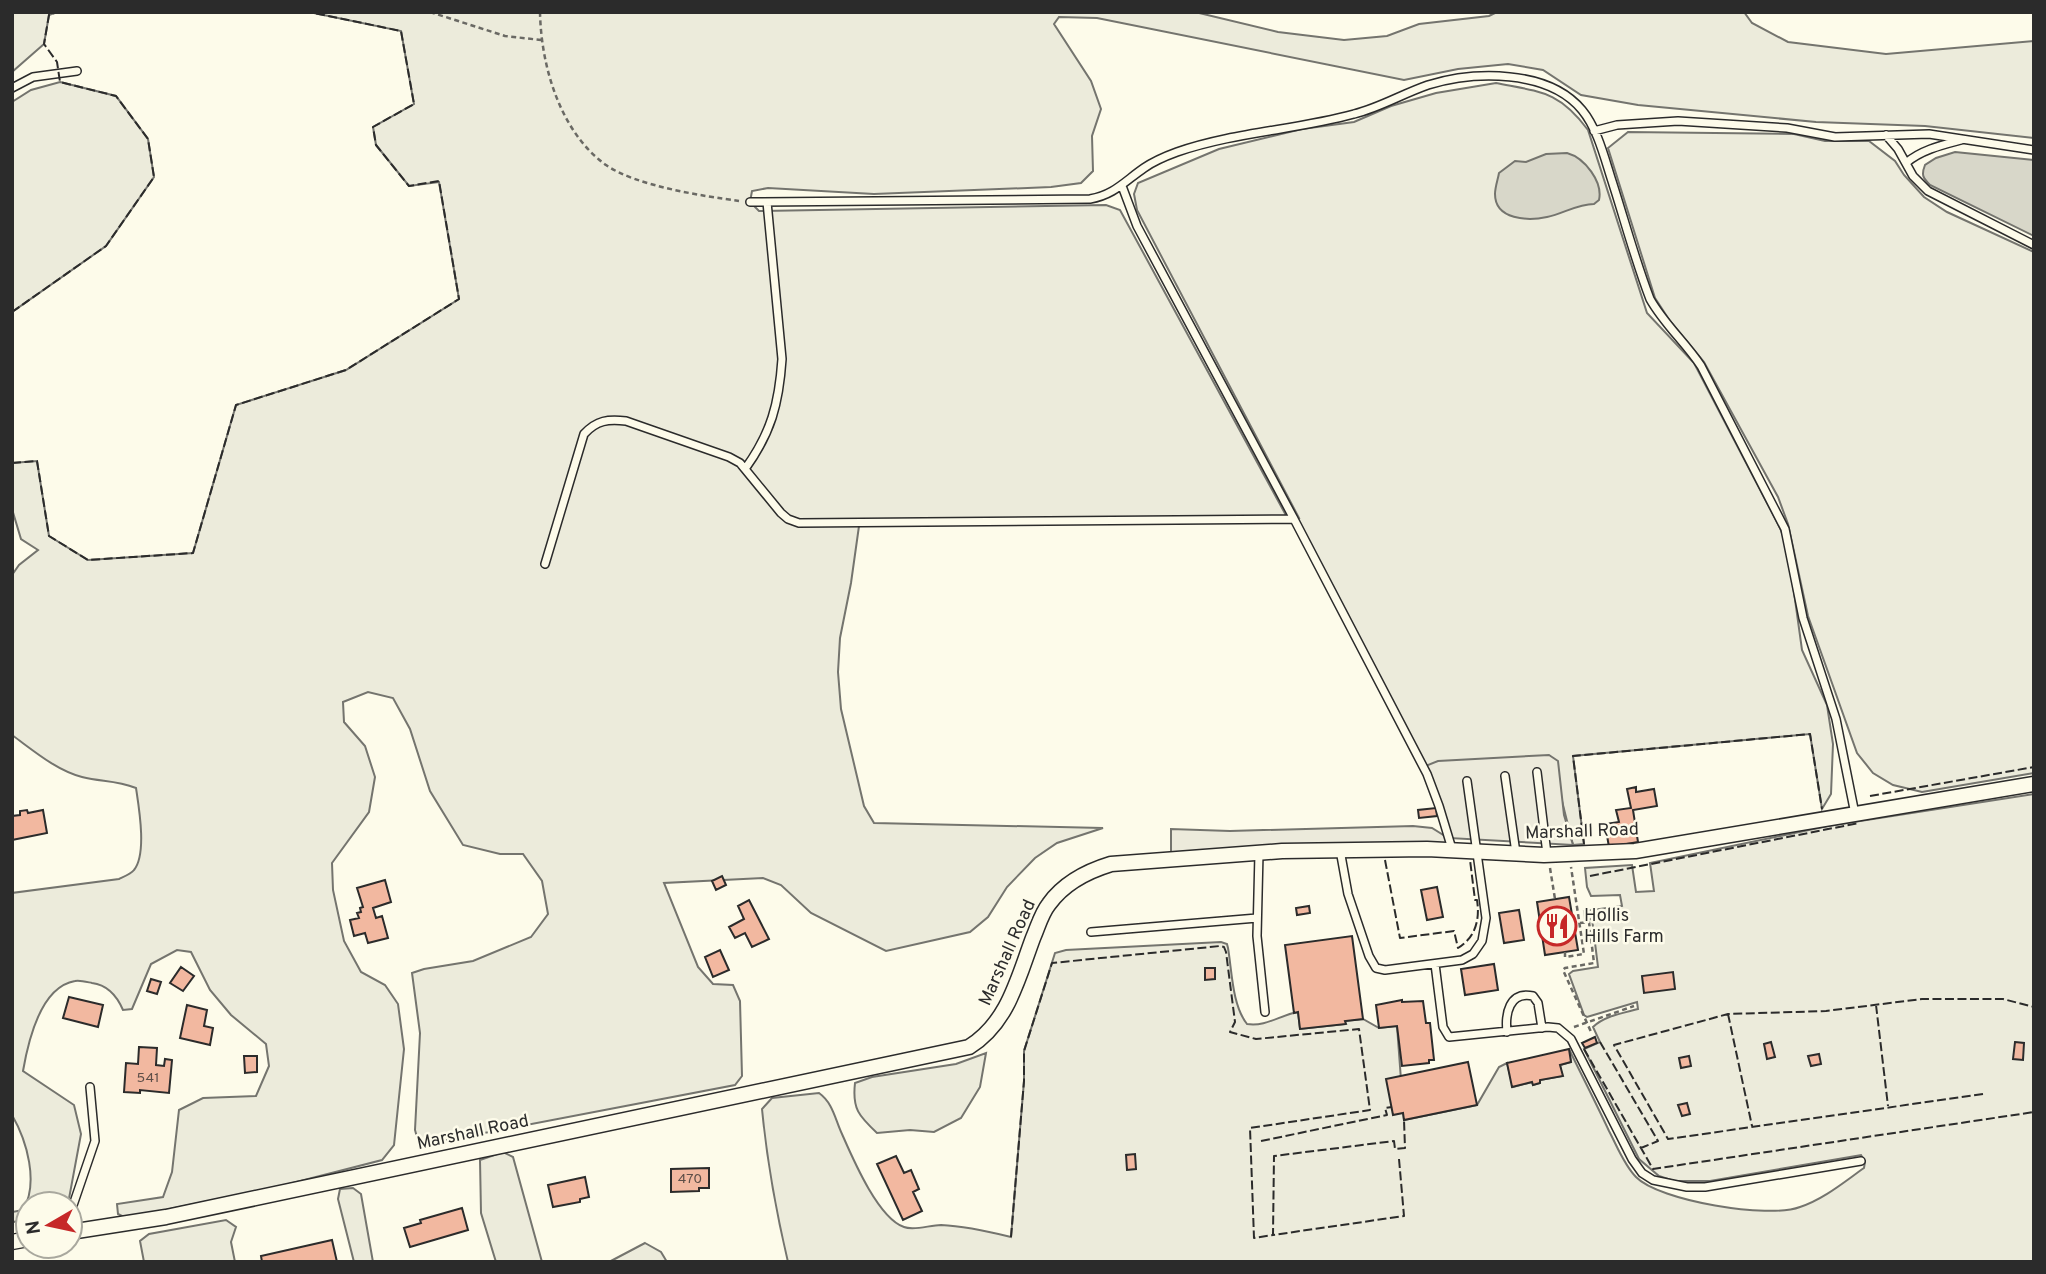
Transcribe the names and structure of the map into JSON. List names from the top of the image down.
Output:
{
  "streets": {
    "street": ["Marshall Road"]
  },
  "places": {
    "restaurant": ["Hollis Hills Farm"]
  },
  "house_numbers": ["541", "470"],
  "north": "left"
}
